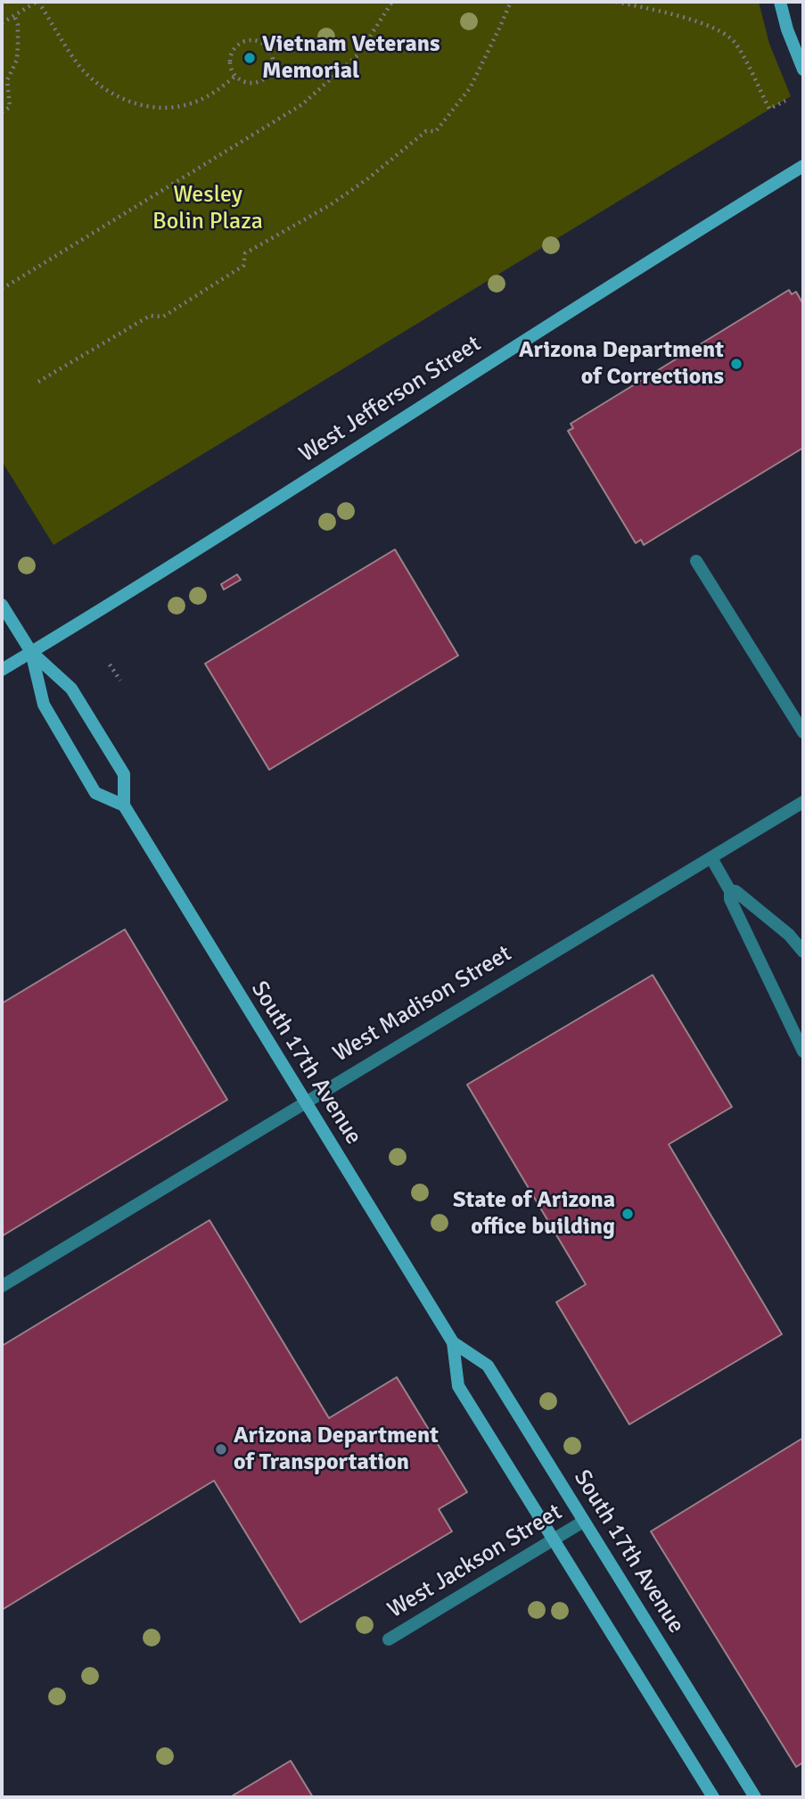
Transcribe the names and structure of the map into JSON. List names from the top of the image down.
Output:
{
  "streets": {
    "main road": ["West Jefferson Street", "South 17th Avenue"],
    "street": ["West Madison Street", "West Jackson Street"]
  },
  "crossings": [
    ["West Madison Street", "South 17th Avenue"],
    ["South 17th Avenue", "West Jackson Street"]
  ],
  "parks": ["Wesley Bolin Plaza"],
  "places": [
    "Vietnam Veterans Memorial",
    "Arizona Department of Corrections",
    "State of Arizona office building",
    "Arizona Department of Transportation"
  ]
}
